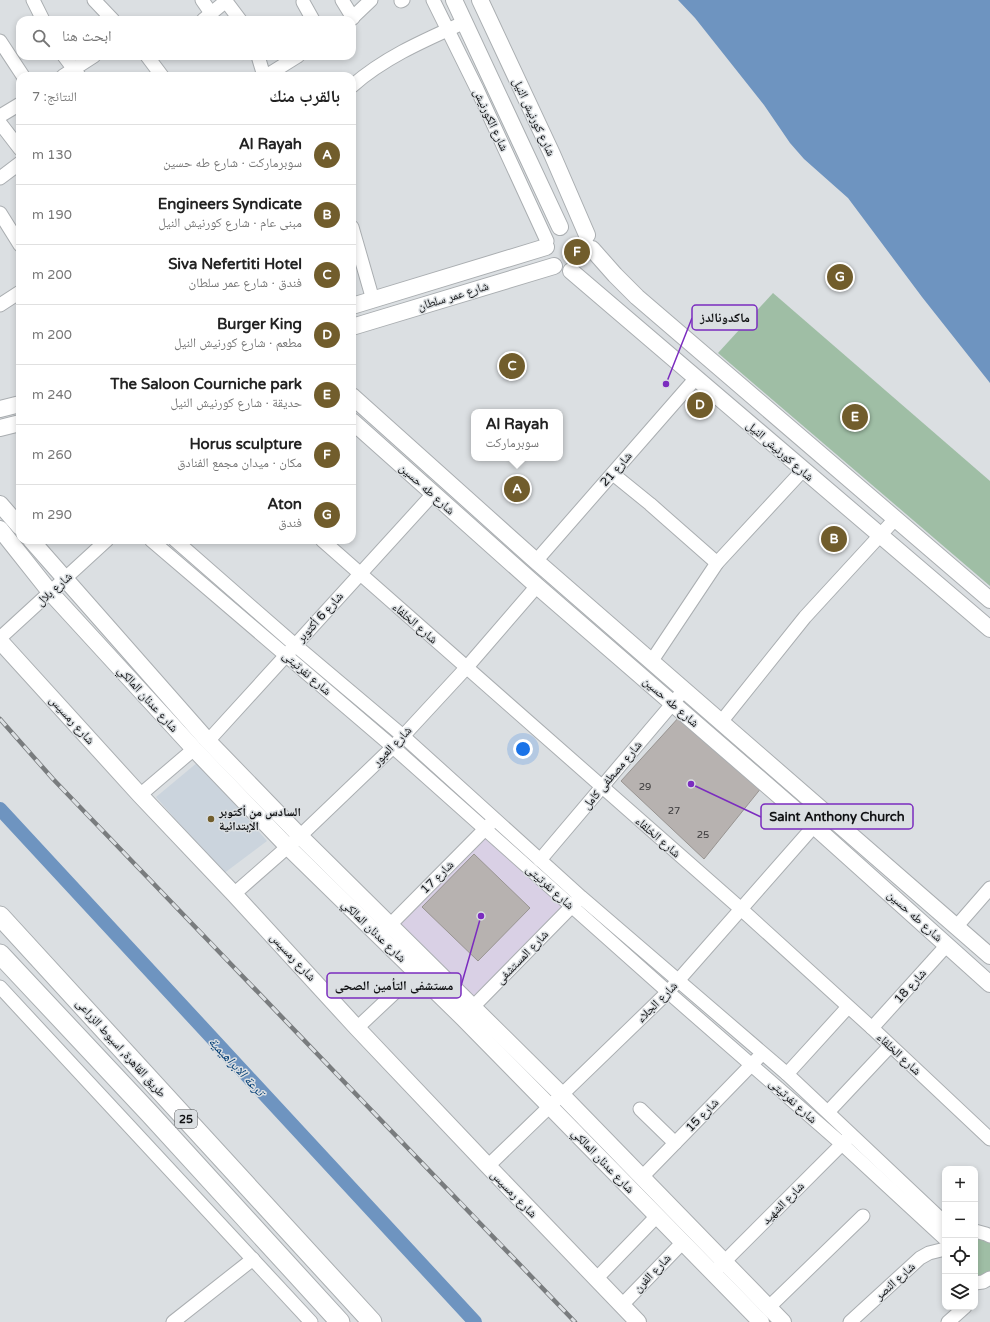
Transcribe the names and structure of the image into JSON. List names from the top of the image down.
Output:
{
  "streets": {
    "highway": ["طريق القاهرة, اسيوط الزراعى", "25"],
    "main road": [
      "شارع كورنيش النيل",
      "شارع عمر سلطان",
      "شارع طه حسين",
      "شارع عدنان المالكي",
      "شارع رمسيس"
    ],
    "street": [
      "شارع الكورنيش",
      "شارع 21",
      "شارع بلال",
      "شارع 6 أكتوبر",
      "شارع الخلفاء",
      "شارع نفرتيتى",
      "شارع العبور",
      "شارع مصطفى كامل",
      "شارع 17",
      "شارع المستشفى",
      "شارع 18",
      "شارع الجلاء",
      "شارع 15",
      "شارع الشهيد",
      "شارع الفرن",
      "شارع النصر"
    ]
  },
  "crossings": [
    ["شارع كورنيش النيل", "شارع الكورنيش"],
    ["شارع كورنيش النيل", "شارع عمر سلطان"],
    ["شارع كورنيش النيل", "شارع 21"],
    ["شارع الكورنيش", "شارع عمر سلطان"],
    ["شارع 21", "شارع طه حسين"],
    ["شارع طه حسين", "شارع 6 أكتوبر"],
    ["شارع طه حسين", "شارع العبور"],
    ["شارع طه حسين", "شارع مصطفى كامل"],
    ["شارع طه حسين", "شارع 18"],
    ["شارع طه حسين", "شارع الجلاء"],
    ["شارع بلال", "شارع عدنان المالكي"],
    ["شارع بلال", "شارع رمسيس"],
    ["شارع 6 أكتوبر", "شارع الخلفاء"],
    ["شارع 6 أكتوبر", "شارع نفرتيتى"],
    ["شارع 6 أكتوبر", "شارع عدنان المالكي"],
    ["شارع الخلفاء", "شارع العبور"],
    ["شارع الخلفاء", "شارع مصطفى كامل"],
    ["شارع الخلفاء", "شارع 18"],
    ["شارع الخلفاء", "شارع الجلاء"],
    ["شارع نفرتيتى", "شارع العبور"],
    ["شارع نفرتيتى", "شارع مصطفى كامل"],
    ["شارع نفرتيتى", "شارع 17"],
    ["شارع نفرتيتى", "شارع المستشفى"],
    ["شارع نفرتيتى", "شارع الجلاء"],
    ["شارع نفرتيتى", "شارع 15"],
    ["شارع نفرتيتى", "شارع الشهيد"],
    ["شارع عدنان المالكي", "شارع العبور"],
    ["شارع عدنان المالكي", "شارع 17"],
    ["شارع عدنان المالكي", "شارع المستشفى"],
    ["شارع عدنان المالكي", "شارع الجلاء"],
    ["شارع عدنان المالكي", "شارع 15"],
    ["شارع عدنان المالكي", "شارع الشهيد"],
    ["شارع عدنان المالكي", "شارع الفرن"],
    ["شارع رمسيس", "شارع العبور"],
    ["شارع رمسيس", "شارع الجلاء"],
    ["شارع رمسيس", "شارع الفرن"]
  ],
  "water": ["ترعة الابراهيمية"],
  "places": [
    "ماكدونالدز",
    "Saint Anthony Church",
    "السادس من أكتوبر الإبتدائية",
    "مستشفى التأمين الصحى"
  ],
  "house_numbers": ["29", "27", "25"],
  "page": {
    "search": "ابحث هنا",
    "heading": ["بالقرب منك", "النتائج: 7"],
    "list": [
      {
        "mark": "A",
        "name": "Al Rayah",
        "note": "سوبرماركت · شارع طه حسين",
        "value": "130 m"
      },
      {
        "mark": "B",
        "name": "Engineers Syndicate",
        "note": "مبنى عام · شارع كورنيش النيل",
        "value": "190 m"
      },
      {
        "mark": "C",
        "name": "Siva Nefertiti Hotel",
        "note": "فندق · شارع عمر سلطان",
        "value": "200 m"
      },
      {
        "mark": "D",
        "name": "Burger King",
        "note": "مطعم · شارع كورنيش النيل",
        "value": "200 m"
      },
      {
        "mark": "E",
        "name": "The Saloon Courniche park",
        "note": "حديقة · شارع كورنيش النيل",
        "value": "240 m"
      },
      {
        "mark": "F",
        "name": "Horus sculpture",
        "note": "مكان · ميدان مجمع الفنادق",
        "value": "260 m"
      },
      {
        "mark": "G",
        "name": "Aton",
        "note": "فندق",
        "value": "290 m"
      }
    ],
    "pins": [
      "F",
      "G",
      "C",
      "D",
      "E",
      "A",
      "B"
    ],
    "popup": ["Al Rayah", "سوبرماركت"],
    "map_buttons": ["+", "−"]
  }
}
